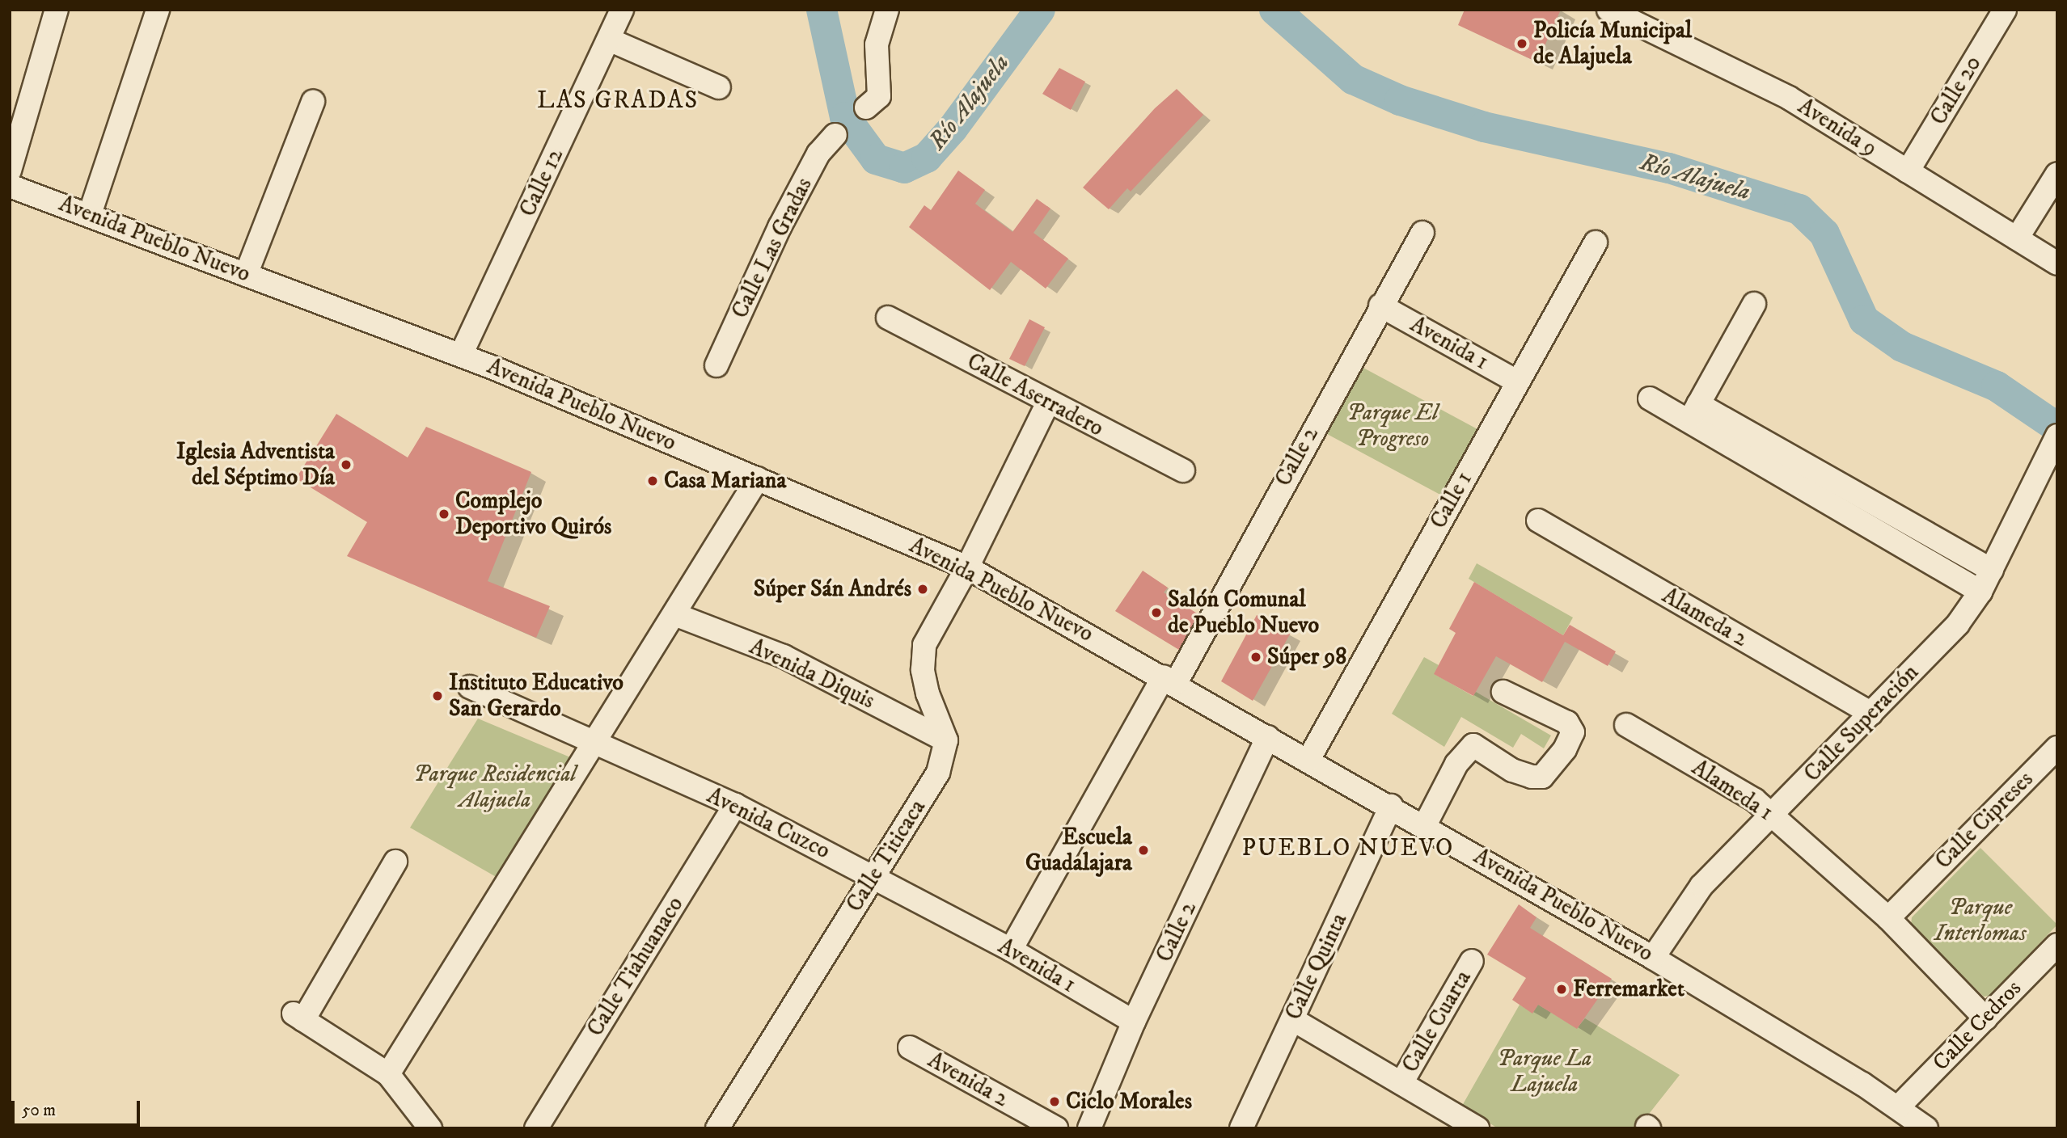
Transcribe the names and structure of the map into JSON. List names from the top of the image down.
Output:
{
  "streets": {
    "street": [
      "Calle 20",
      "Avenida 9",
      "Calle 12",
      "Avenida Pueblo Nuevo",
      "Calle Las Gradas",
      "Avenida 1",
      "Calle Aserradero",
      "Calle 2",
      "Calle 1",
      "Alameda 2",
      "Avenida Diquis",
      "Calle Superación",
      "Alameda 1",
      "Calle Cipreses",
      "Avenida Cuzco",
      "Calle Titicaca",
      "Calle Tiahuanaco",
      "Calle Quinta",
      "Calle Cuarta",
      "Calle Cedros",
      "Avenida 2"
    ]
  },
  "crossings": [
    ["Calle 20", "Avenida 9"],
    ["Calle 12", "Avenida Pueblo Nuevo"],
    ["Avenida Pueblo Nuevo", "Calle 2"],
    ["Avenida Pueblo Nuevo", "Calle 1"],
    ["Avenida Pueblo Nuevo", "Calle Superación"],
    ["Avenida Pueblo Nuevo", "Calle Quinta"],
    ["Avenida Pueblo Nuevo", "Calle Cedros"],
    ["Avenida 1", "Calle 2"],
    ["Avenida 1", "Calle 1"],
    ["Avenida 1", "Avenida Cuzco"],
    ["Alameda 2", "Calle Superación"],
    ["Avenida Diquis", "Calle Titicaca"],
    ["Calle Superación", "Alameda 1"],
    ["Alameda 1", "Calle Cipreses"],
    ["Alameda 1", "Calle Cedros"],
    ["Avenida Cuzco", "Calle Titicaca"],
    ["Avenida Cuzco", "Calle Tiahuanaco"]
  ],
  "districts": ["LAS GRADAS", "PUEBLO NUEVO"],
  "water": ["Río Alajuela"],
  "parks": [
    "Parque El Progreso",
    "Parque Residencial Alajuela",
    "Parque Interlomas",
    "Parque La Lajuela"
  ],
  "places": [
    "Policía Municipal de Alajuela",
    "Iglesia Adventista del Séptimo Día",
    "Casa Mariana",
    "Complejo Deportivo Quirós",
    "Súper Sán Andrés",
    "Salón Comunal de Pueblo Nuevo",
    "Súper 98",
    "Instituto Educativo San Gerardo",
    "Escuela Guadalajara",
    "Ferremarket",
    "Ciclo Morales"
  ],
  "scale_bar": "50 m"
}
